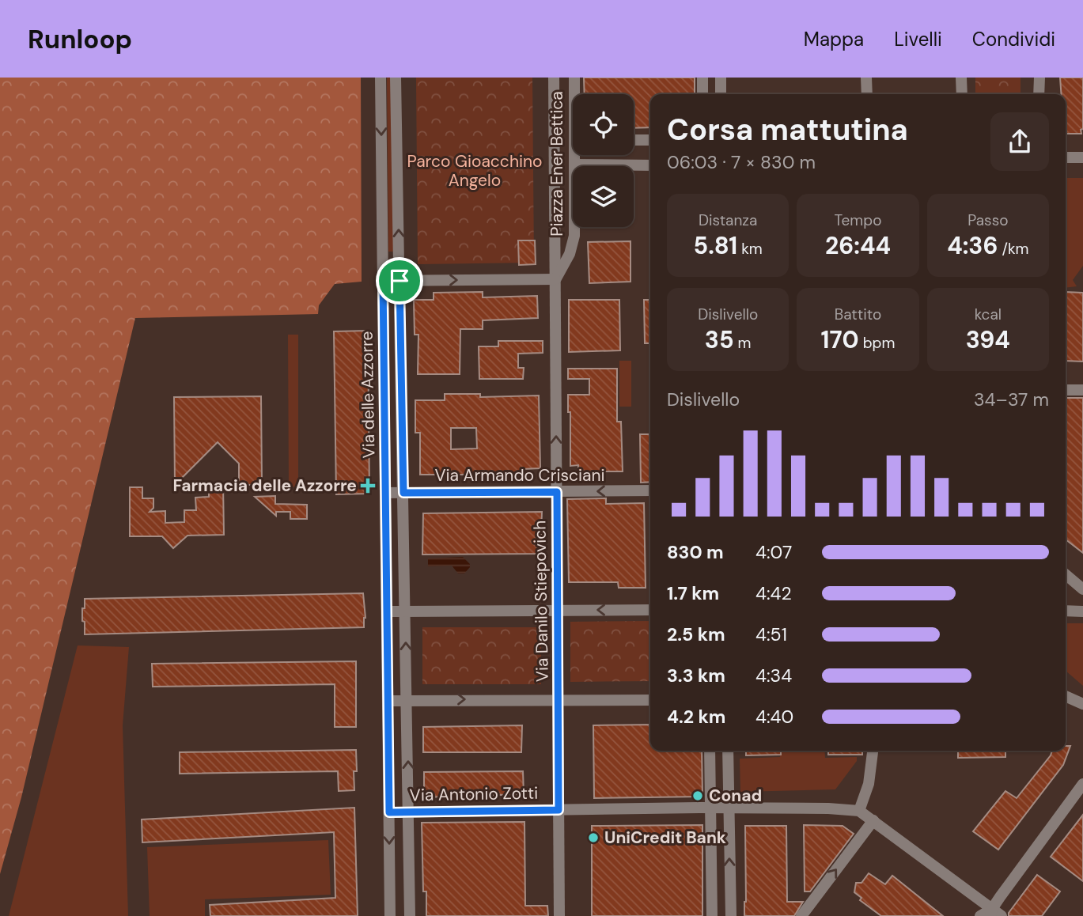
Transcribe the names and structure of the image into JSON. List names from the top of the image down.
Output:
{
  "streets": {
    "street": [
      "Piazza Ener Bettica",
      "Via delle Azzorre",
      "Via Armando Crisciani",
      "Via Danilo Stiepovich",
      "Via Antonio Zotti"
    ]
  },
  "crossings": [
    ["Piazza Ener Bettica", "Via Danilo Stiepovich"],
    ["Via delle Azzorre", "Via Armando Crisciani"],
    ["Via delle Azzorre", "Via Antonio Zotti"],
    ["Via Armando Crisciani", "Via Danilo Stiepovich"],
    ["Via Danilo Stiepovich", "Via Antonio Zotti"]
  ],
  "one_way": ["Via Armando Crisciani"],
  "parks": ["Parco Gioacchino Angelo"],
  "places": {
    "health": ["Farmacia delle Azzorre"],
    "other": ["Conad", "UniCredit Bank"]
  },
  "page": {
    "header": "Runloop",
    "nav": ["Mappa", "Livelli", "Condividi"],
    "heading": ["Corsa mattutina", "06:03 · 7 × 830 m"],
    "stats": [
      ["Distanza", "5.81 km"],
      ["Tempo", "26:44"],
      ["Passo", "4:36 /km"],
      ["Dislivello", "35 m"],
      ["Battito", "170 bpm"],
      ["kcal", "394"]
    ],
    "chart": ["Dislivello", "34–37 m"],
    "list": [
      {
        "name": "830 m",
        "note": "4:07"
      },
      {
        "name": "1.7 km",
        "note": "4:42"
      },
      {
        "name": "2.5 km",
        "note": "4:51"
      },
      {
        "name": "3.3 km",
        "note": "4:34"
      },
      {
        "name": "4.2 km",
        "note": "4:40"
      }
    ]
  }
}
